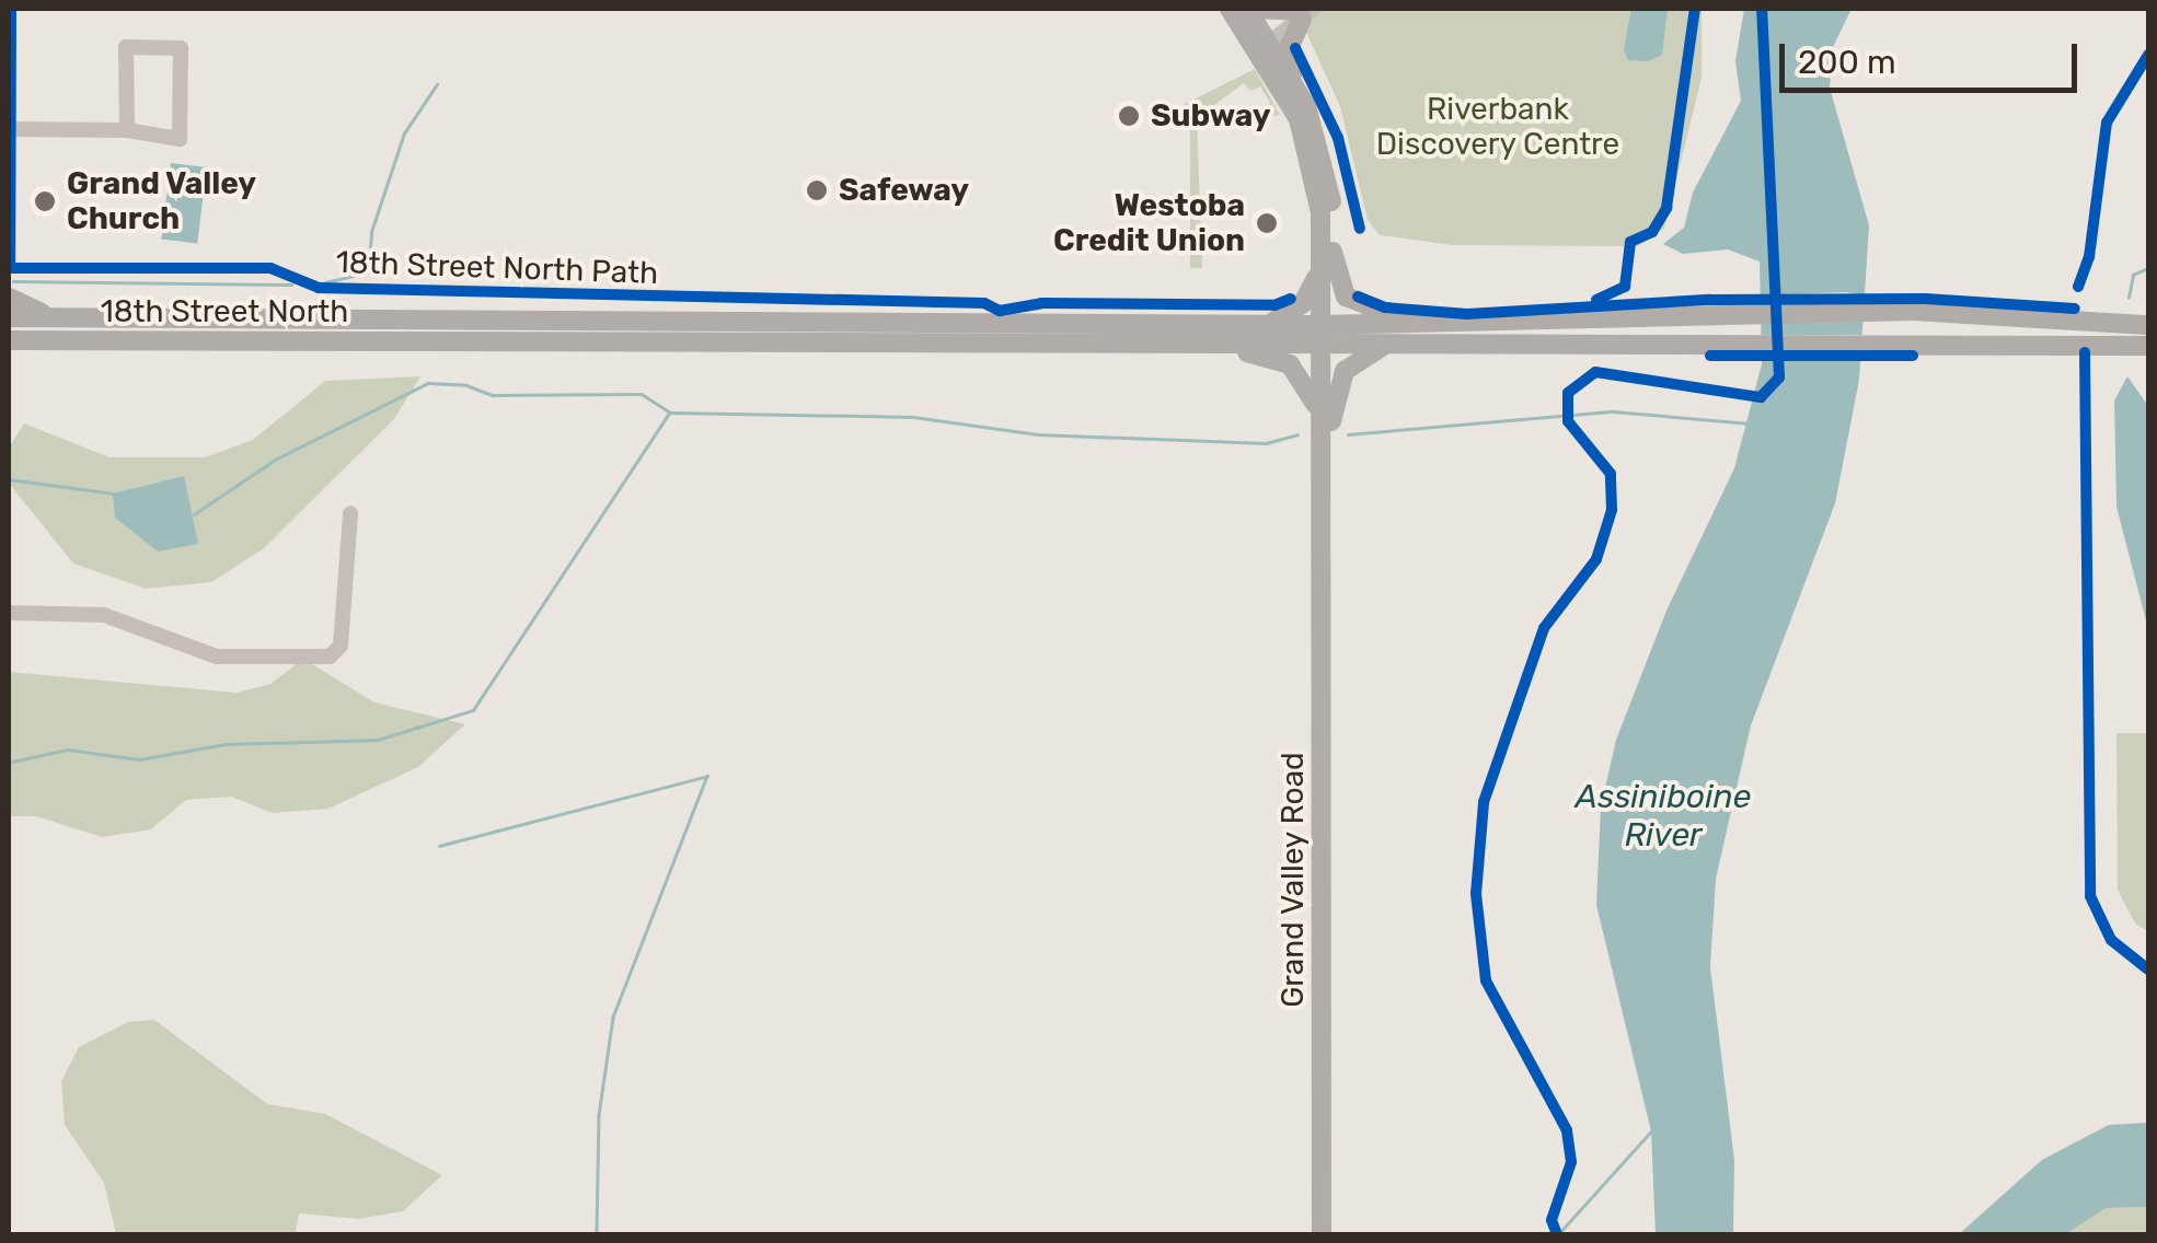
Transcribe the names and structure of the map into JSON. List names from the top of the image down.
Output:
{
  "streets": {
    "main road": ["18th Street North", "Grand Valley Road"],
    "cycle path": ["18th Street North Path"]
  },
  "crossings": [
    ["18th Street North", "Grand Valley Road"]
  ],
  "water": ["Assiniboine River"],
  "parks": ["Riverbank Discovery Centre"],
  "places": [
    "Subway",
    "Safeway",
    "Grand Valley Church",
    "Westoba Credit Union"
  ],
  "scale_bar": "200 m"
}
